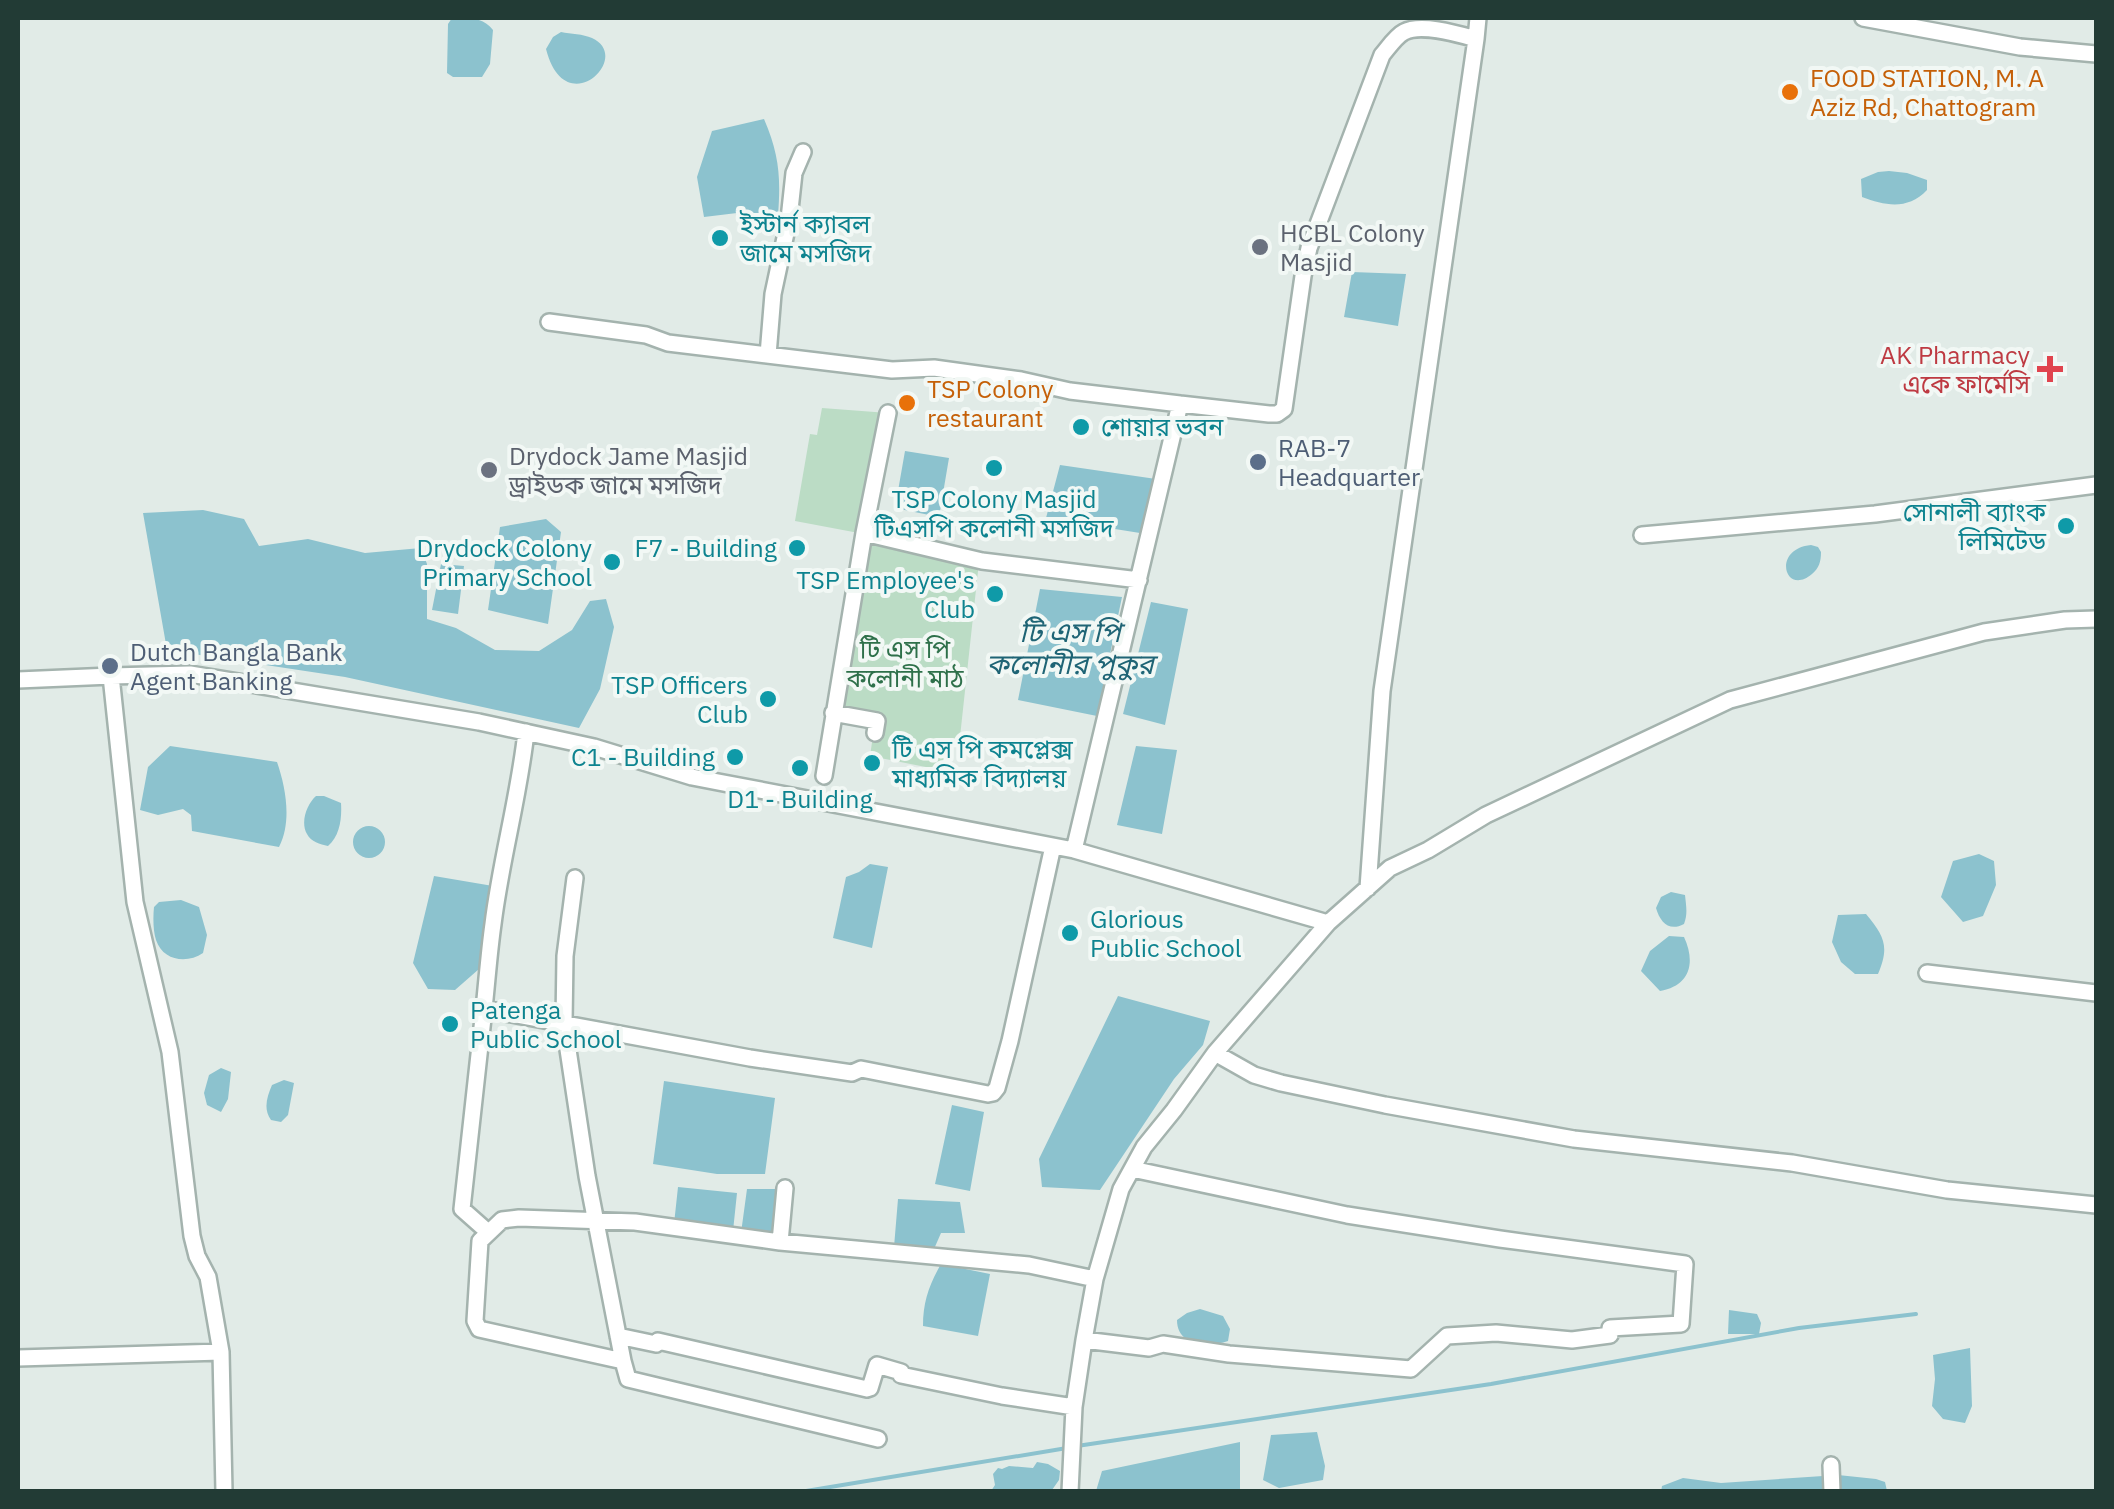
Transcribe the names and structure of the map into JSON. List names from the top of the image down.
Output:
{
  "water": ["টি এস পি কলোনীর পুকুর"],
  "parks": ["টি এস পি কলোনী মাঠ"],
  "places": {
    "other": [
      "FOOD STATION, M. A Aziz Rd, Chattogram",
      "ইস্টার্ন ক্যাবল জামে মসজিদ",
      "HCBL Colony Masjid",
      "TSP Colony restaurant",
      "শোয়ার ভবন",
      "RAB-7 Headquarter",
      "TSP Colony Masjid টিএসপি কলোনী মসজিদ",
      "Drydock Jame Masjid ড্রাইডক জামে মসজিদ",
      "সোনালী ব্যাংক লিমিটেড",
      "F7 - Building",
      "Drydock Colony Primary School",
      "TSP Employee's Club",
      "Dutch Bangla Bank Agent Banking",
      "TSP Officers Club",
      "C1 - Building",
      "টি এস পি কমপ্লেক্স মাধ্যমিক বিদ্যালয়",
      "D1 - Building",
      "Glorious Public School",
      "Patenga Public School"
    ],
    "health": ["AK Pharmacy একে ফার্মেসি"]
  }
}
